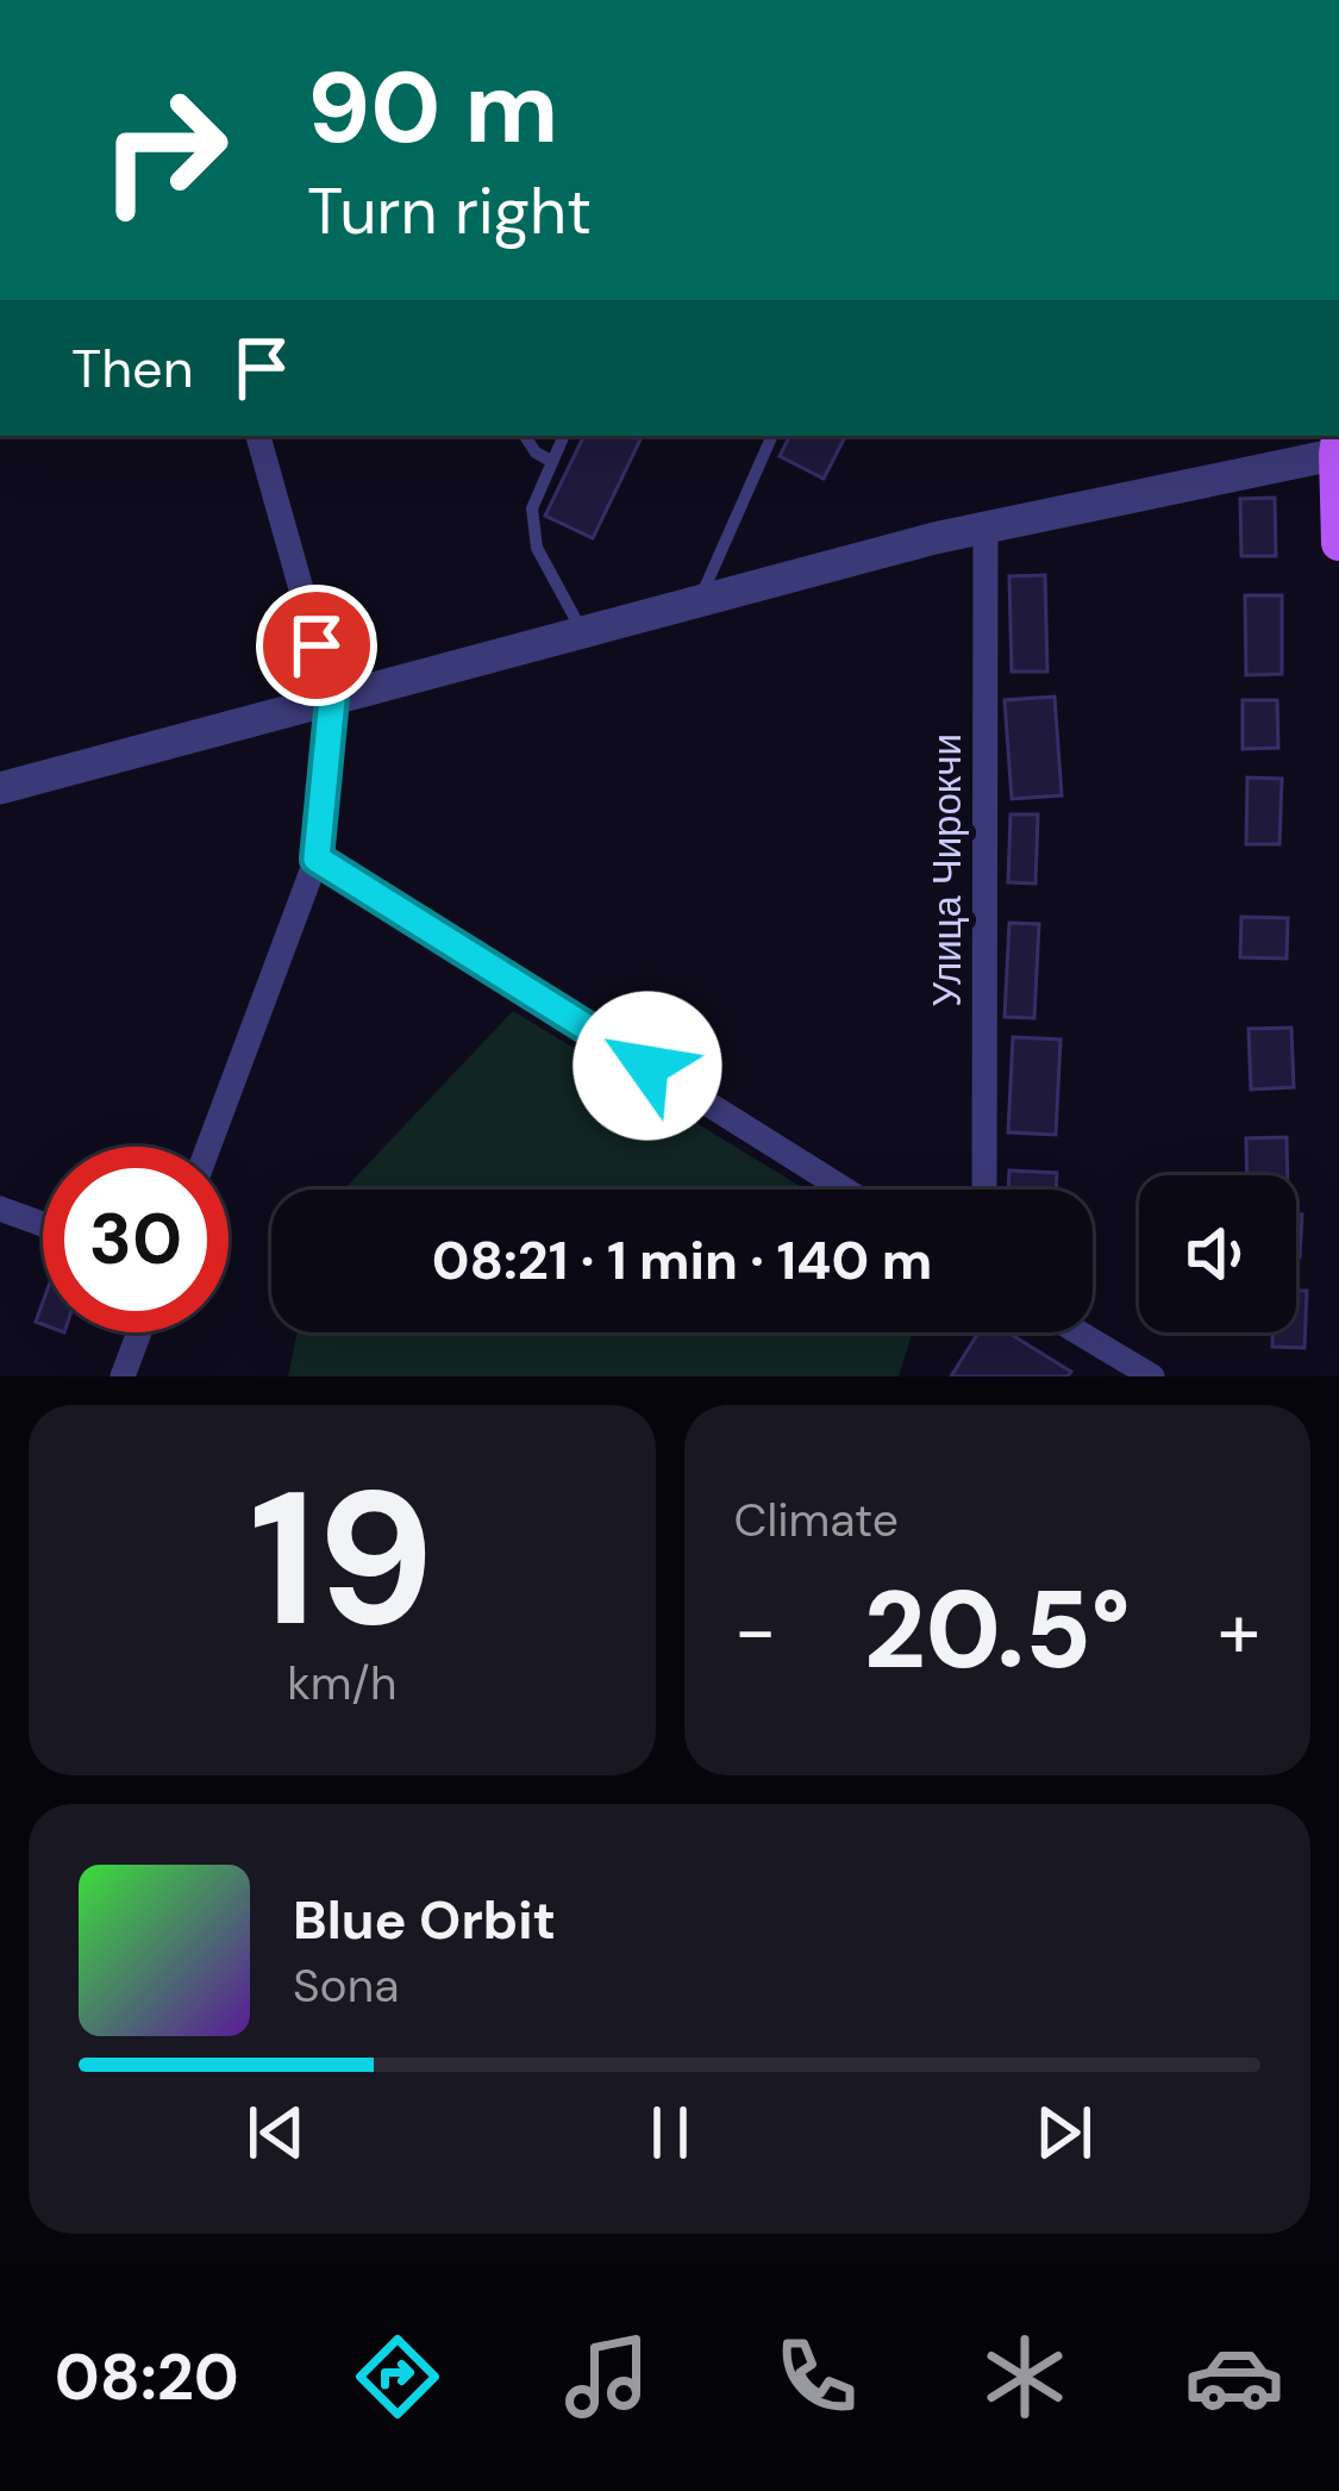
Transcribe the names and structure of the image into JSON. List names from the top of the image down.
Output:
{
  "streets": {
    "street": ["Улица Чирокчи"]
  },
  "page": {
    "turn": ["90 m", "Turn right"],
    "then": "Then",
    "limit": "30",
    "trip": "08:21 · 1 min · 140 m",
    "tile": [
      ["19", "km/h"],
      "Climate"
    ],
    "heat": ["−", "20.5°", "+"],
    "song": ["Blue Orbit", "Sona"],
    "tabs": "08:20"
  }
}
